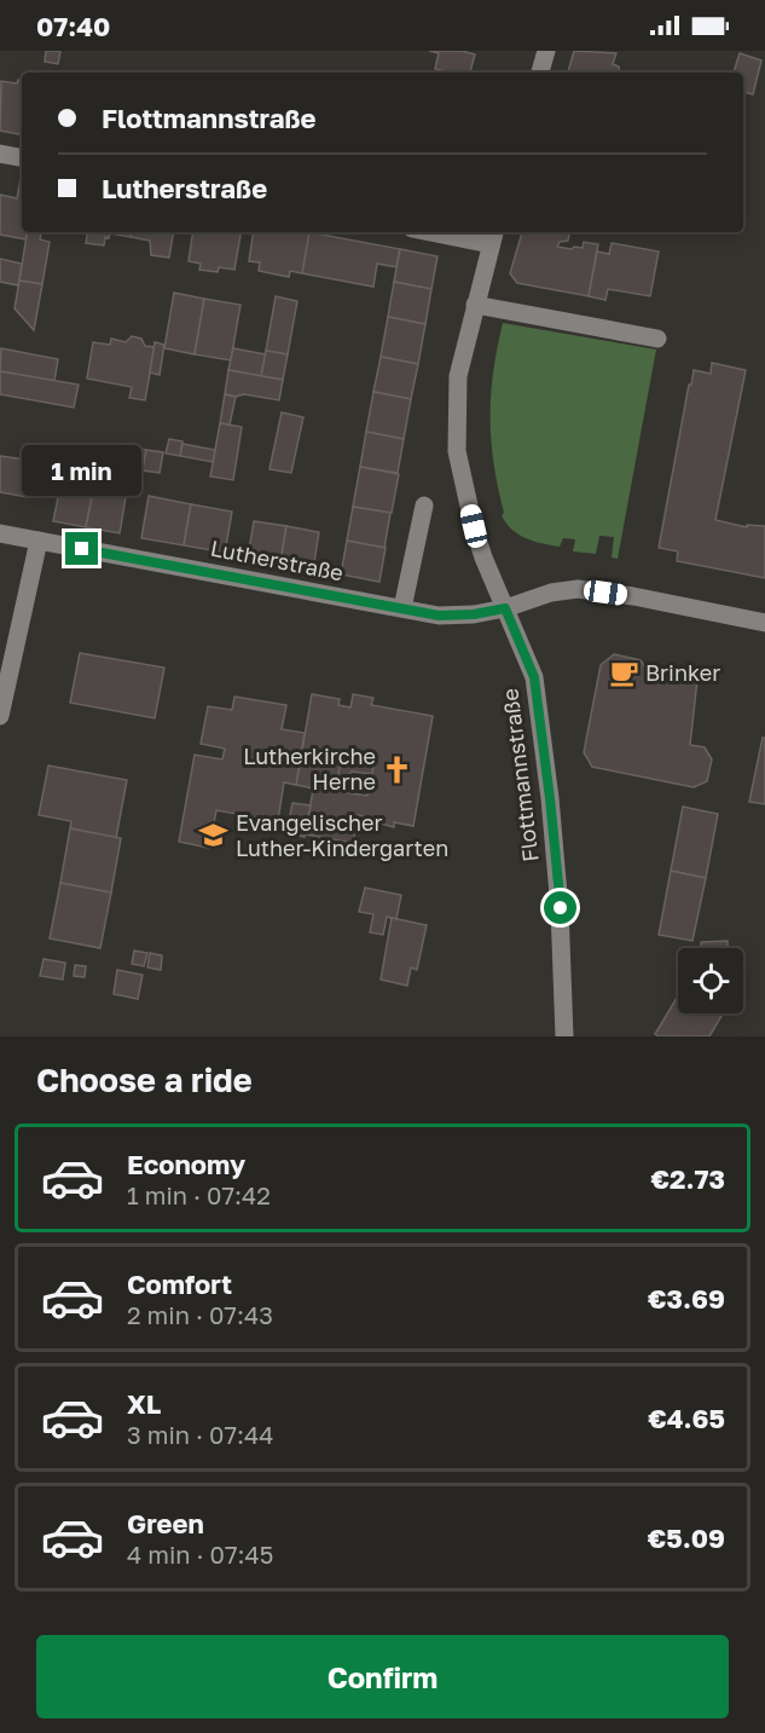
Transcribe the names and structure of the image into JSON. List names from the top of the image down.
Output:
{
  "streets": {
    "street": ["Lutherstraße", "Flottmannstraße"]
  },
  "crossings": [
    ["Lutherstraße", "Flottmannstraße"]
  ],
  "places": {
    "cafe": ["Brinker"],
    "church": ["Lutherkirche Herne"],
    "school or university": ["Evangelischer Luther-Kindergarten"]
  },
  "page": {
    "status": "07:40",
    "banner": ["Flottmannstraße", "Lutherstraße"],
    "bubble": "1 min",
    "heading": "Choose a ride",
    "list": [
      {
        "name": "Economy",
        "note": "1 min · 07:42",
        "value": "€2.73"
      },
      {
        "name": "Comfort",
        "note": "2 min · 07:43",
        "value": "€3.69"
      },
      {
        "name": "XL",
        "note": "3 min · 07:44",
        "value": "€4.65"
      },
      {
        "name": "Green",
        "note": "4 min · 07:45",
        "value": "€5.09"
      }
    ],
    "buttons": "Confirm"
  }
}
